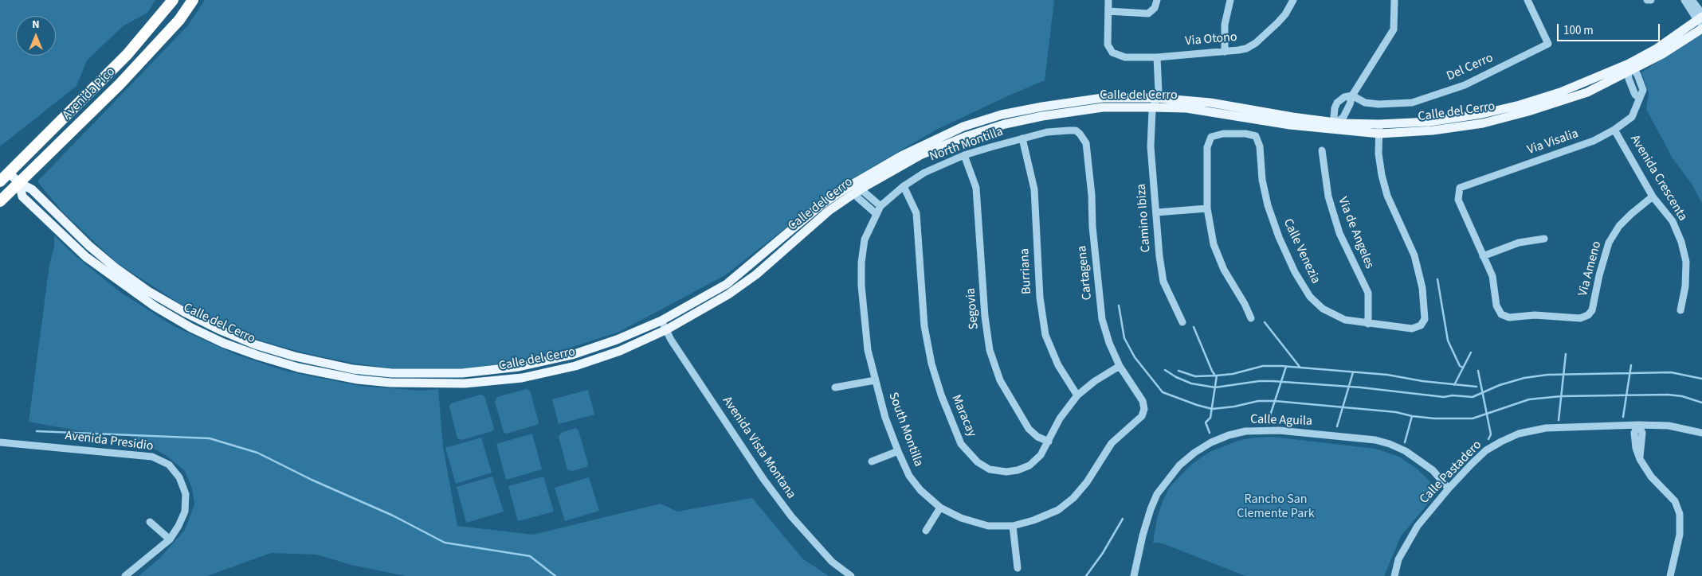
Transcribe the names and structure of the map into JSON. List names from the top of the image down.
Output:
{
  "streets": {
    "highway": ["Avenida Pico"],
    "main road": ["Calle del Cerro"],
    "street": [
      "Via Otono",
      "Del Cerro",
      "Via Visalia",
      "North Montilla",
      "Avenida Crescenta",
      "Camino Ibiza",
      "Via de Angeles",
      "Calle Venezia",
      "Via Ameno",
      "Burriana",
      "Cartagena",
      "Segovia",
      "Maracay",
      "Calle Aguila",
      "South Montilla",
      "Avenida Presidio",
      "Avenida Vista Montana",
      "Calle Pastadero"
    ]
  },
  "crossings": [
    ["Via Otono", "Camino Ibiza"],
    ["Avenida Pico", "Calle del Cerro"],
    ["Calle del Cerro", "Via Visalia"],
    ["Calle del Cerro", "Camino Ibiza"],
    ["Calle del Cerro", "Calle Venezia"],
    ["Calle del Cerro", "Avenida Vista Montana"],
    ["Via Visalia", "Avenida Crescenta"],
    ["Via Visalia", "Via Ameno"],
    ["North Montilla", "Burriana"],
    ["North Montilla", "Cartagena"],
    ["North Montilla", "Segovia"],
    ["North Montilla", "Maracay"],
    ["North Montilla", "South Montilla"],
    ["Avenida Crescenta", "Via Ameno"],
    ["Via de Angeles", "Calle Venezia"],
    ["Burriana", "Maracay"],
    ["Cartagena", "Maracay"],
    ["Cartagena", "South Montilla"],
    ["Segovia", "Maracay"],
    ["Calle Aguila", "Calle Pastadero"]
  ],
  "parks": ["Rancho San Clemente Park"],
  "scale_bar": "100 m",
  "north": "top"
}
